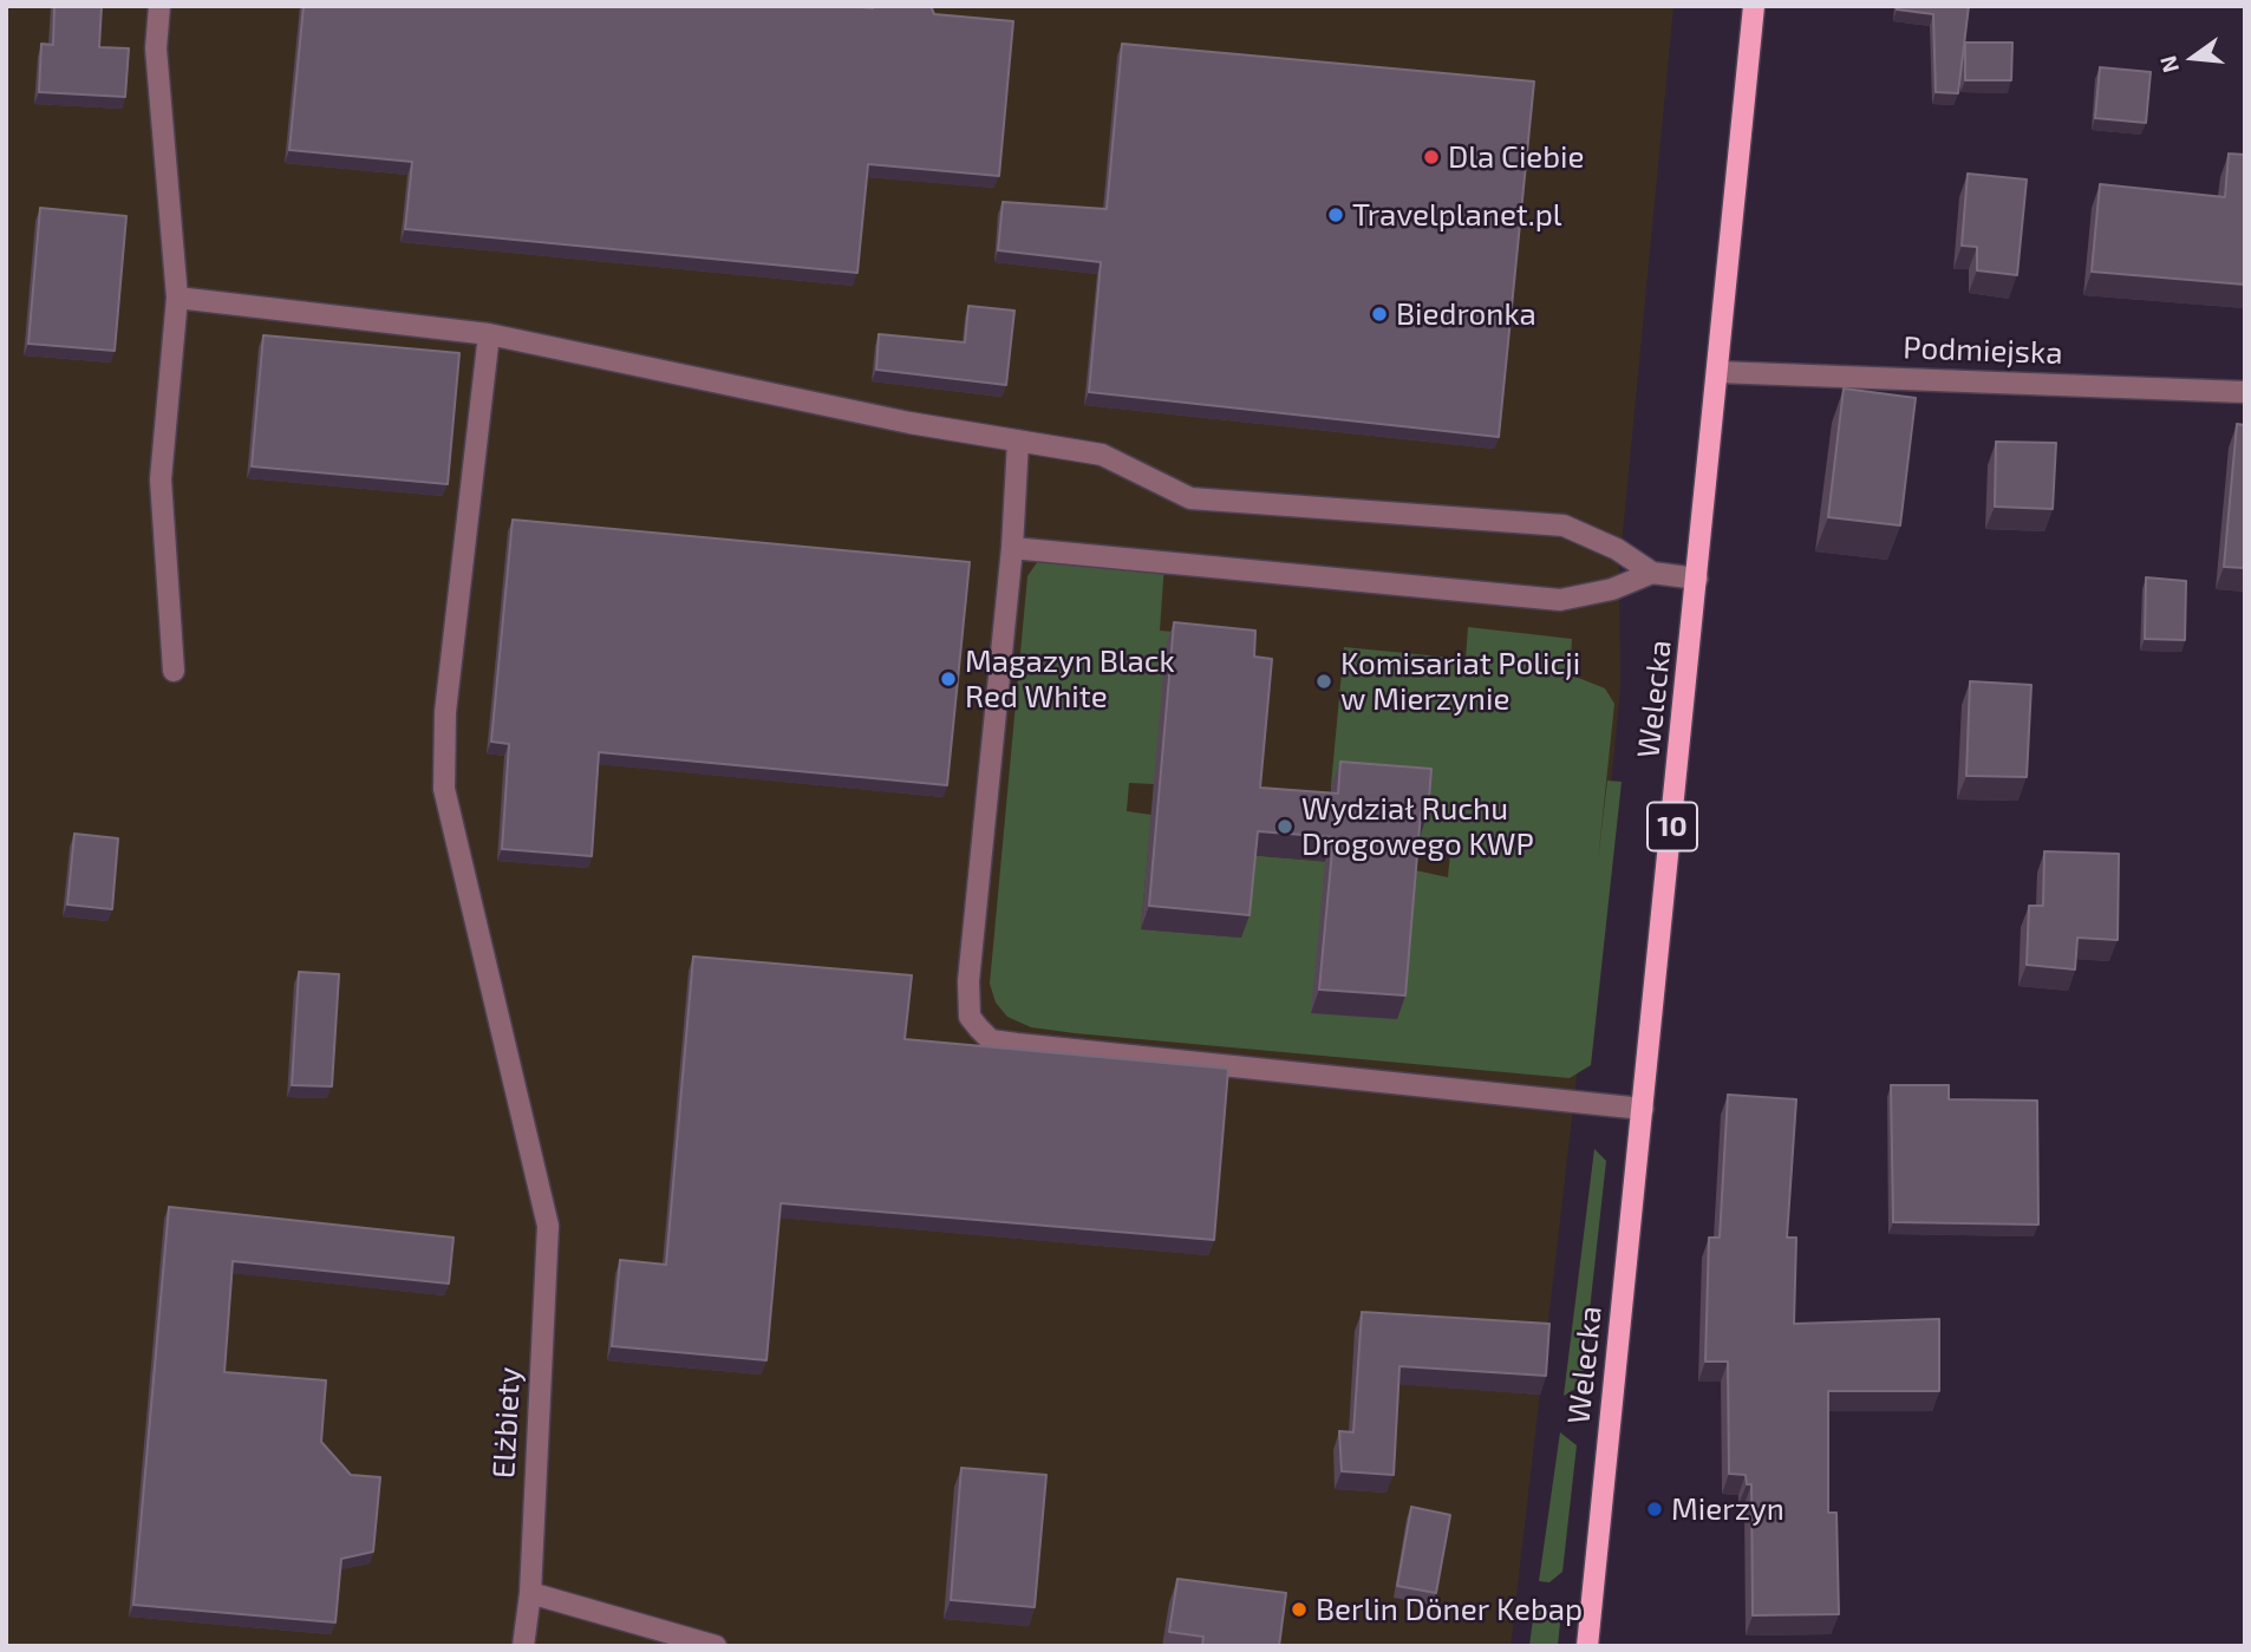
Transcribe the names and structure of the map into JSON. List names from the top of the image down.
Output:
{
  "streets": {
    "main road": ["Welecka", "10"],
    "street": ["Podmiejska", "Elżbiety"]
  },
  "crossings": [
    ["Podmiejska", "Welecka"]
  ],
  "places": [
    "Dla Ciebie",
    "Travelplanet.pl",
    "Biedronka",
    "Magazyn Black Red White",
    "Komisariat Policji w Mierzynie",
    "Wydział Ruchu Drogowego KWP",
    "Mierzyn",
    "Berlin Döner Kebap"
  ],
  "north": "left"
}
